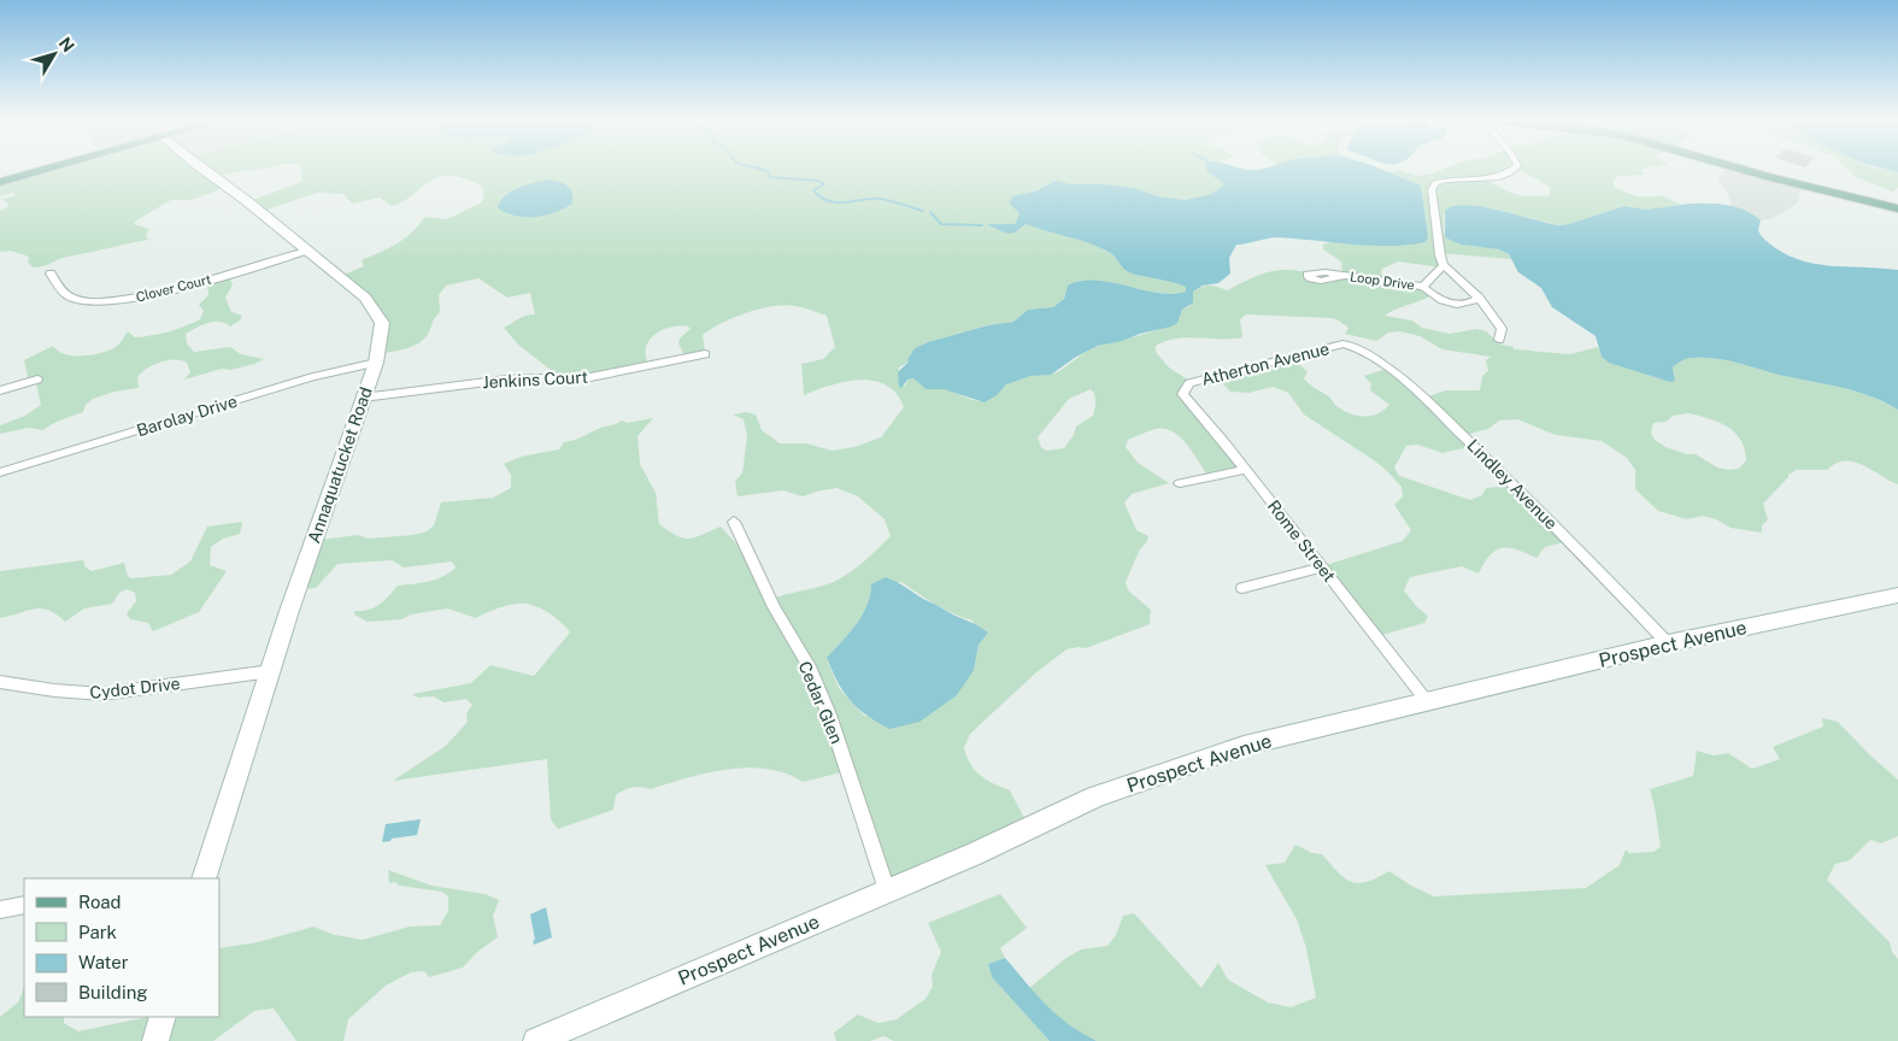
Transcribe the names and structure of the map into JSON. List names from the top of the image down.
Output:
{
  "streets": {
    "street": [
      "Loop Drive",
      "Clover Court",
      "Atherton Avenue",
      "Jenkins Court",
      "Barolay Drive",
      "Annaquatucket Road",
      "Lindley Avenue",
      "Rome Street",
      "Prospect Avenue",
      "Cydot Drive",
      "Cedar Glen"
    ]
  },
  "crossings": [
    ["Clover Court", "Annaquatucket Road"],
    ["Atherton Avenue", "Lindley Avenue"],
    ["Atherton Avenue", "Rome Street"],
    ["Jenkins Court", "Annaquatucket Road"],
    ["Barolay Drive", "Annaquatucket Road"],
    ["Annaquatucket Road", "Cydot Drive"],
    ["Lindley Avenue", "Prospect Avenue"],
    ["Rome Street", "Prospect Avenue"],
    ["Prospect Avenue", "Cedar Glen"]
  ],
  "legend": [
    "Road",
    "Park",
    "Water",
    "Building"
  ],
  "north": "top right"
}
